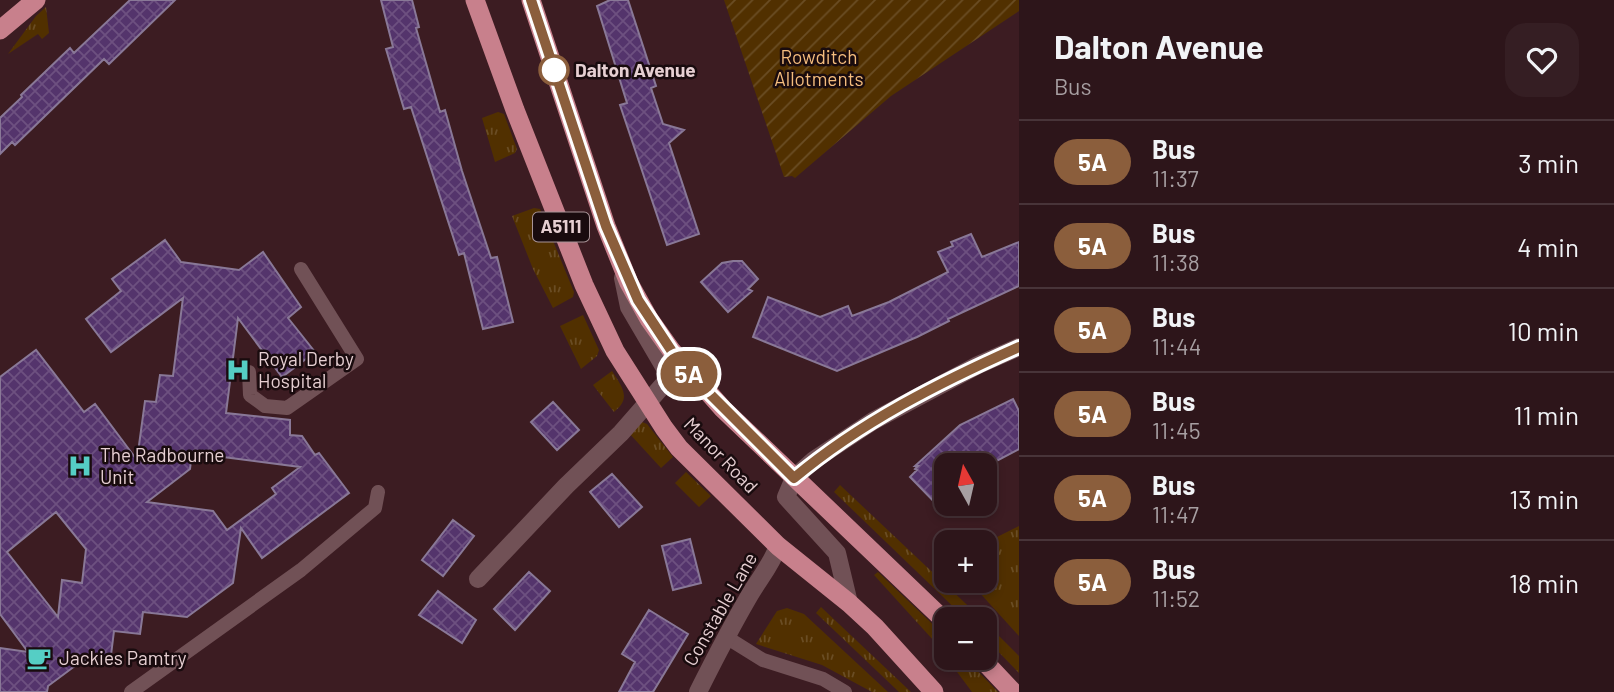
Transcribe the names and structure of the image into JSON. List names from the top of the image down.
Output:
{
  "streets": {
    "highway": ["A5111", "Manor Road"],
    "street": ["Constable Lane"]
  },
  "crossings": [
    ["Manor Road", "Constable Lane"]
  ],
  "parks": ["Rowditch Allotments"],
  "places": {
    "other": ["Dalton Avenue"],
    "hospital": ["Royal Derby Hospital", "The Radbourne Unit"],
    "cafe": ["Jackies Pamtry"]
  },
  "lines": ["bus line 5A"],
  "north": "top",
  "page": {
    "on_map": "5A",
    "heading": ["Dalton Avenue", "Bus"],
    "list": [
      {
        "mark": "5A",
        "name": "Bus",
        "note": "11:37",
        "value": "3 min"
      },
      {
        "mark": "5A",
        "name": "Bus",
        "note": "11:38",
        "value": "4 min"
      },
      {
        "mark": "5A",
        "name": "Bus",
        "note": "11:44",
        "value": "10 min"
      },
      {
        "mark": "5A",
        "name": "Bus",
        "note": "11:45",
        "value": "11 min"
      },
      {
        "mark": "5A",
        "name": "Bus",
        "note": "11:47",
        "value": "13 min"
      },
      {
        "mark": "5A",
        "name": "Bus",
        "note": "11:52",
        "value": "18 min"
      }
    ],
    "map_buttons": ["+", "−"]
  }
}
